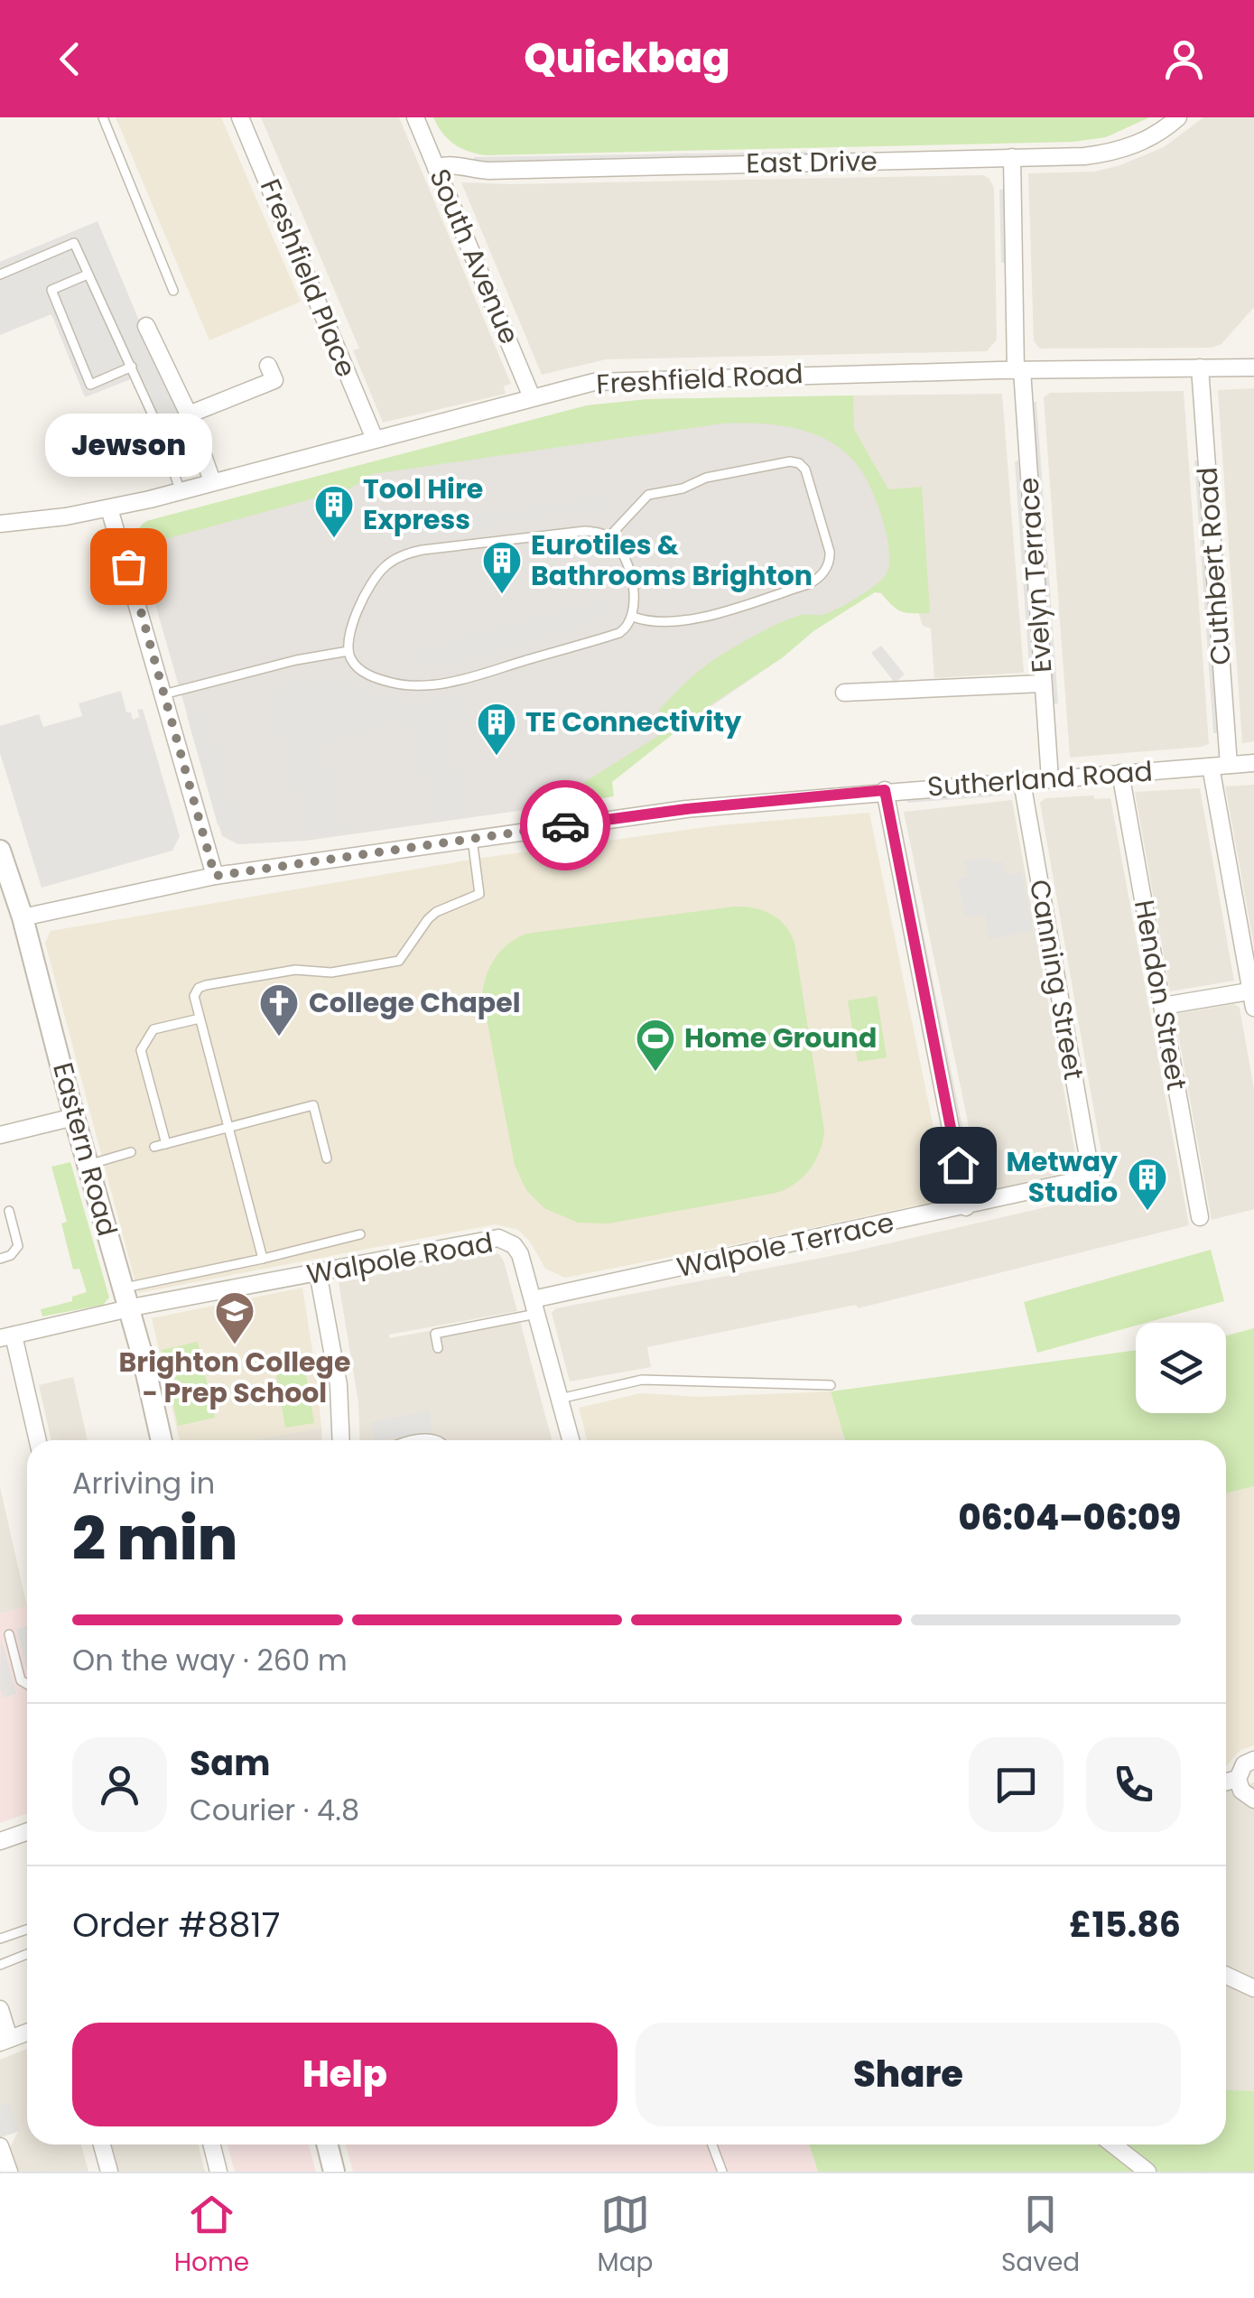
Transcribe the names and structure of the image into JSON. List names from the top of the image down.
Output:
{
  "streets": {
    "street": [
      "East Drive",
      "South Avenue",
      "Freshfield Place",
      "Freshfield Road",
      "Cuthbert Road",
      "Evelyn Terrace",
      "Sutherland Road",
      "Canning Street",
      "Hendon Street",
      "Eastern Road",
      "Walpole Terrace",
      "Walpole Road"
    ]
  },
  "crossings": [
    ["East Drive", "South Avenue"],
    ["East Drive", "Evelyn Terrace"],
    ["South Avenue", "Freshfield Road"],
    ["Freshfield Place", "Freshfield Road"],
    ["Freshfield Road", "Cuthbert Road"],
    ["Freshfield Road", "Evelyn Terrace"],
    ["Cuthbert Road", "Sutherland Road"],
    ["Evelyn Terrace", "Sutherland Road"],
    ["Sutherland Road", "Canning Street"],
    ["Sutherland Road", "Hendon Street"],
    ["Sutherland Road", "Eastern Road"],
    ["Canning Street", "Walpole Terrace"],
    ["Eastern Road", "Walpole Road"],
    ["Walpole Terrace", "Walpole Road"]
  ],
  "places": {
    "building": [
      "Tool Hire Express",
      "Eurotiles & Bathrooms Brighton",
      "TE Connectivity",
      "Metway Studio"
    ],
    "other": ["Jewson"],
    "church": ["College Chapel"],
    "sports": ["Home Ground"],
    "school or university": ["Brighton College - Prep School"]
  },
  "page": {
    "header": "Quickbag",
    "bubble": "Jewson",
    "heading": ["2 min", "Arriving in", "06:04–06:09"],
    "panel": [
      "Sam",
      "Courier · 4.8",
      "Order #8817",
      "£15.86"
    ],
    "bar": "On the way · 260 m",
    "buttons": ["Help", "Share"],
    "tabs": ["Home", "Map", "Saved"]
  }
}
